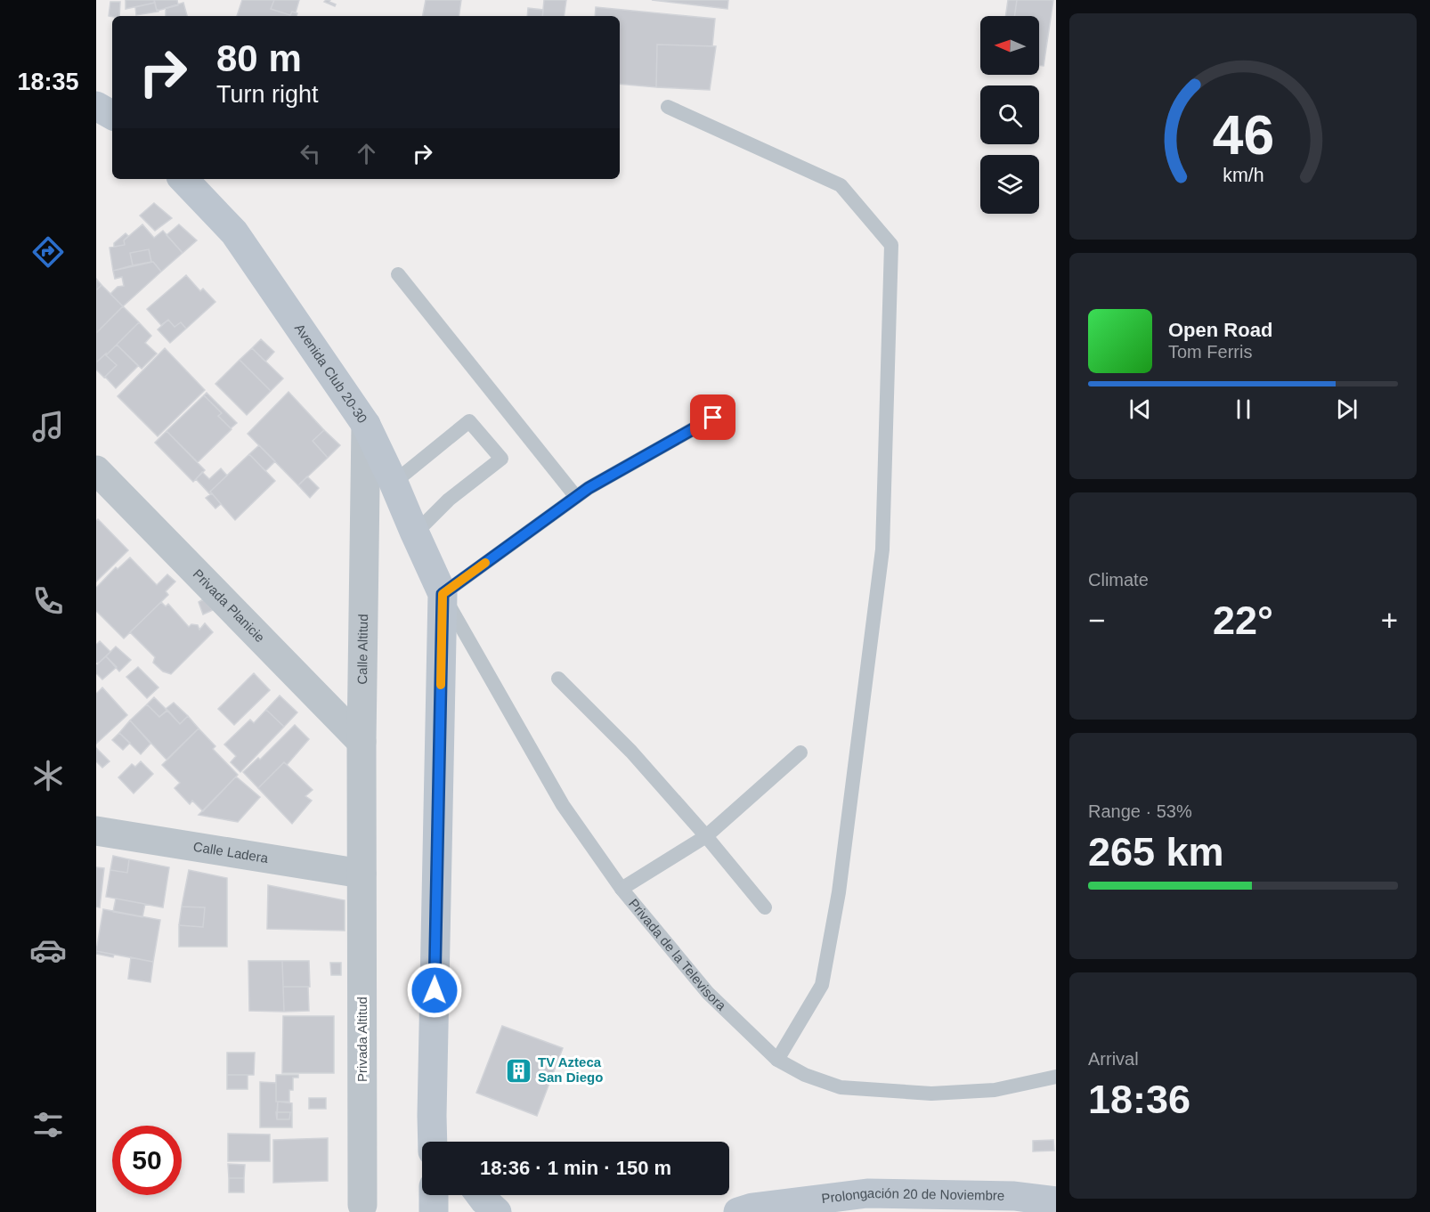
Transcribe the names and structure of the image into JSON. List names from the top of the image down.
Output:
{
  "streets": {
    "main road": ["Avenida Club 20-30", "Prolongación 20 de Noviembre"],
    "street": [
      "Privada Planicie",
      "Calle Altitud",
      "Calle Ladera",
      "Privada Altitud"
    ],
    "lane": ["Privada de la Televisora"]
  },
  "crossings": [
    ["Avenida Club 20-30", "Calle Altitud"],
    ["Avenida Club 20-30", "Privada de la Televisora"],
    ["Privada Planicie", "Calle Altitud"],
    ["Calle Altitud", "Calle Ladera"],
    ["Calle Altitud", "Privada Altitud"],
    ["Calle Ladera", "Privada Altitud"]
  ],
  "places": {
    "building": ["TV Azteca San Diego"]
  },
  "north": "left",
  "page": {
    "tabs": "18:35",
    "turn": ["80 m", "Turn right"],
    "song": ["Open Road", "Tom Ferris"],
    "tile": [
      "Climate",
      ["Range · 53%", "265 km"],
      ["Arrival", "18:36"]
    ],
    "heat": ["−", "22°", "+"],
    "limit": "50",
    "trip": "18:36 · 1 min · 150 m",
    "gauge": ["46", "km/h"]
  }
}
